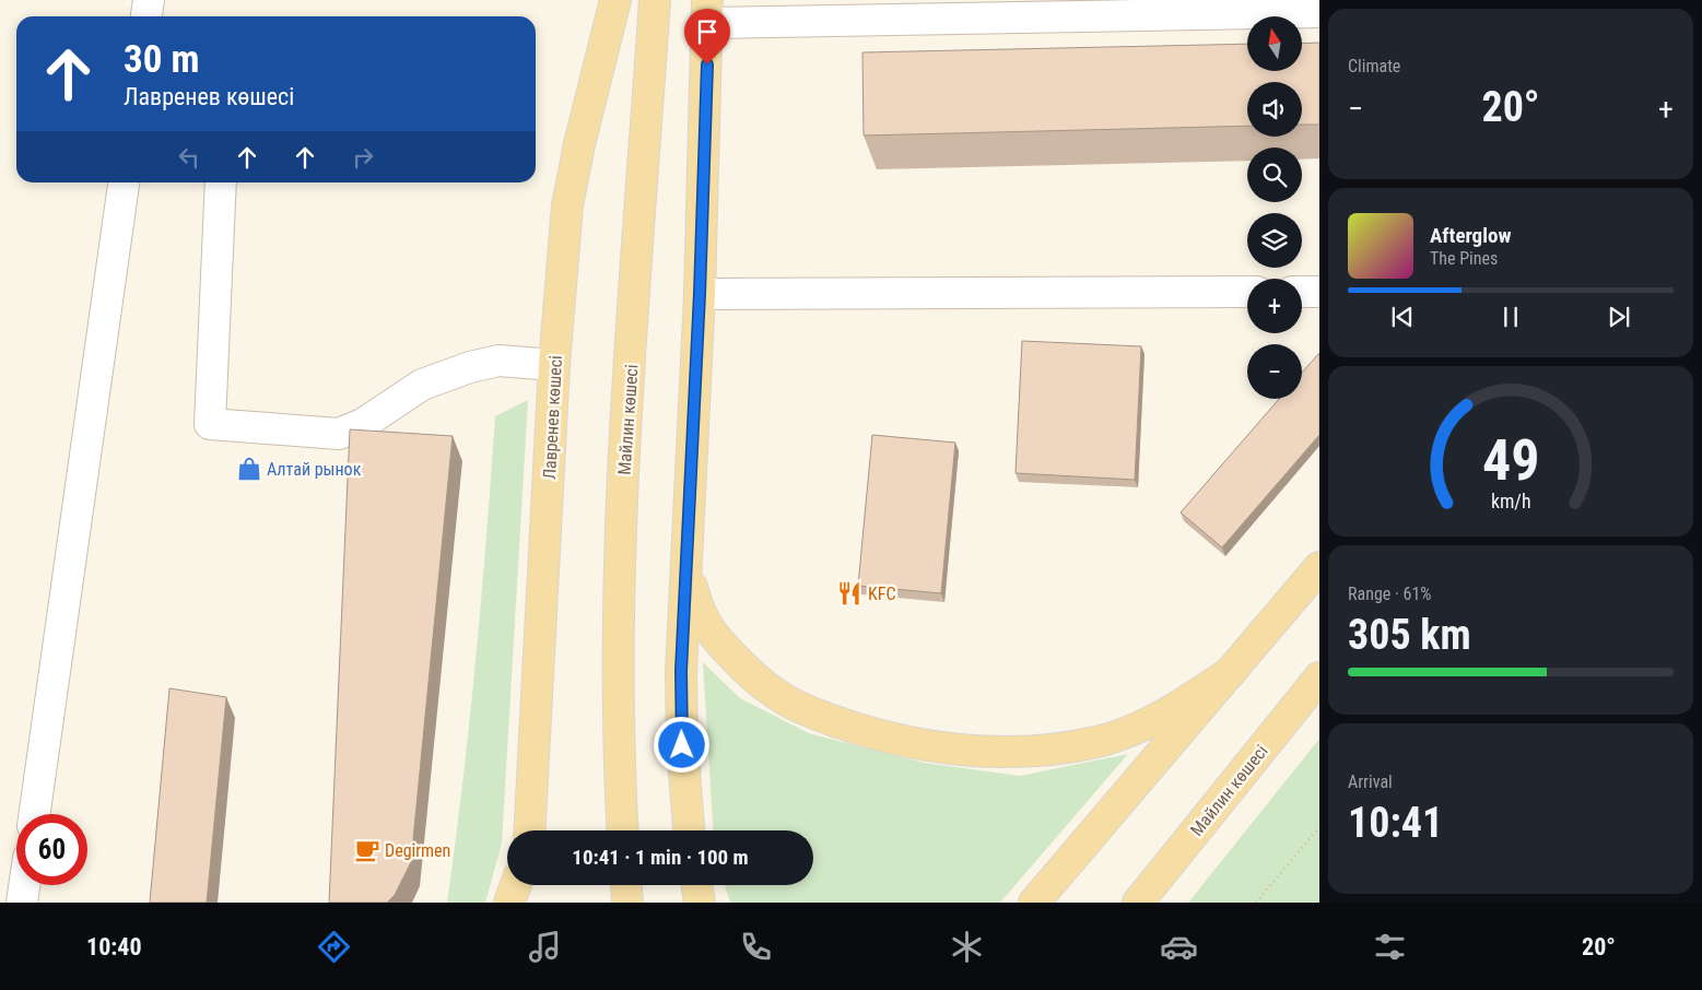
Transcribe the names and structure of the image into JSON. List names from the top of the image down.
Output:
{
  "streets": {
    "main road": ["Лавренев көшесі", "Майлин көшесі"]
  },
  "places": {
    "shop": ["Алтай рынок"],
    "restaurant": ["KFC"],
    "cafe": ["Degirmen"]
  },
  "north": "top",
  "page": {
    "tile": [
      "Climate",
      ["Range · 61%", "305 km"],
      ["Arrival", "10:41"]
    ],
    "map_buttons": ["+", "−"],
    "turn": ["30 m", "Лавренев көшесі"],
    "heat": ["−", "20°", "+"],
    "song": ["Afterglow", "The Pines"],
    "limit": "60",
    "trip": "10:41 · 1 min · 100 m",
    "tabs": ["10:40", "20°"],
    "gauge": ["49", "km/h"]
  }
}
